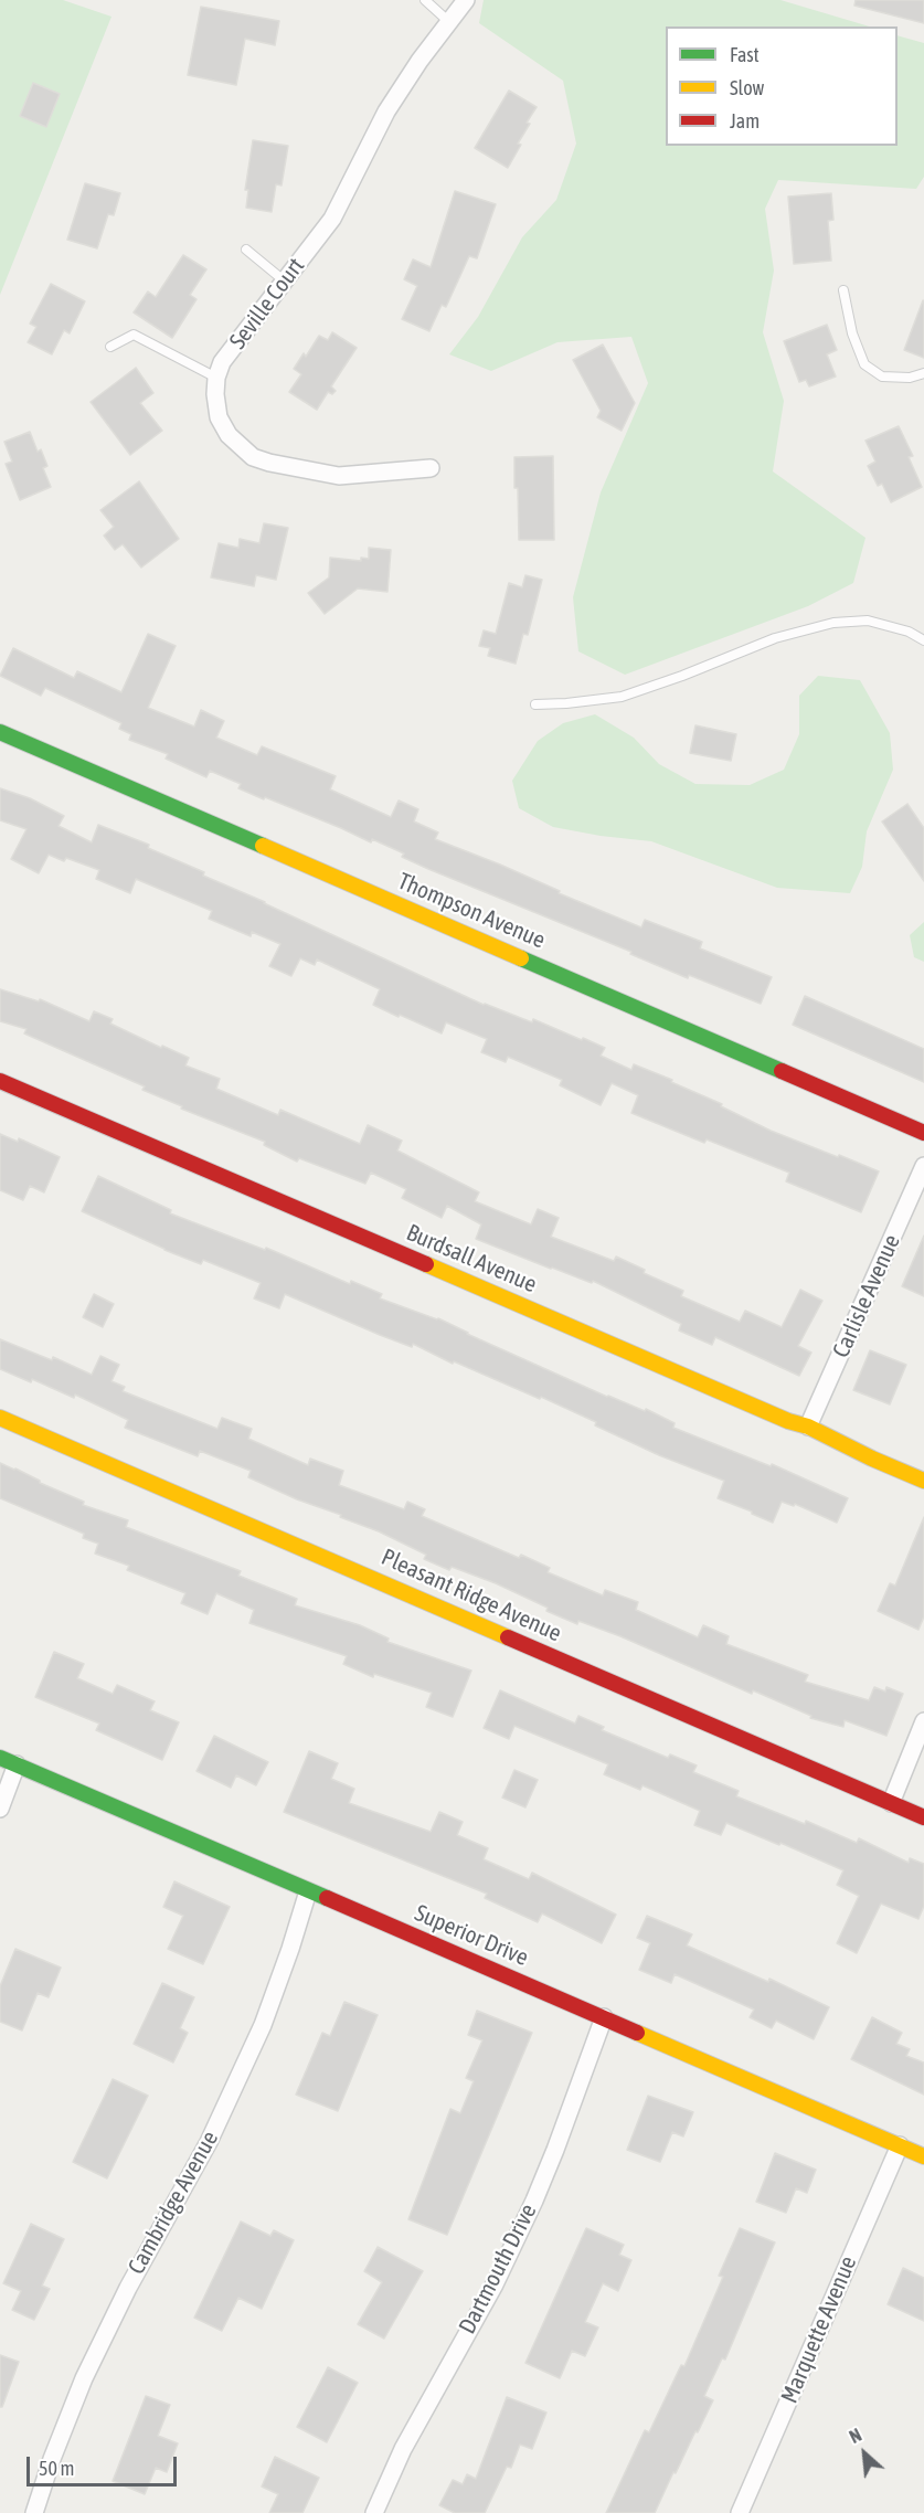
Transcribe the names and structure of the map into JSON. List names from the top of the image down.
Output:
{
  "streets": {
    "street": [
      "Seville Court",
      "Thompson Avenue",
      "Burdsall Avenue",
      "Carlisle Avenue",
      "Pleasant Ridge Avenue",
      "Superior Drive",
      "Cambridge Avenue",
      "Dartmouth Drive",
      "Marquette Avenue"
    ]
  },
  "crossings": [
    ["Burdsall Avenue", "Carlisle Avenue"],
    ["Superior Drive", "Cambridge Avenue"],
    ["Superior Drive", "Dartmouth Drive"],
    ["Superior Drive", "Marquette Avenue"]
  ],
  "legend": ["Fast", "Slow", "Jam"],
  "scale_bar": "50 m",
  "north": "top left"
}
